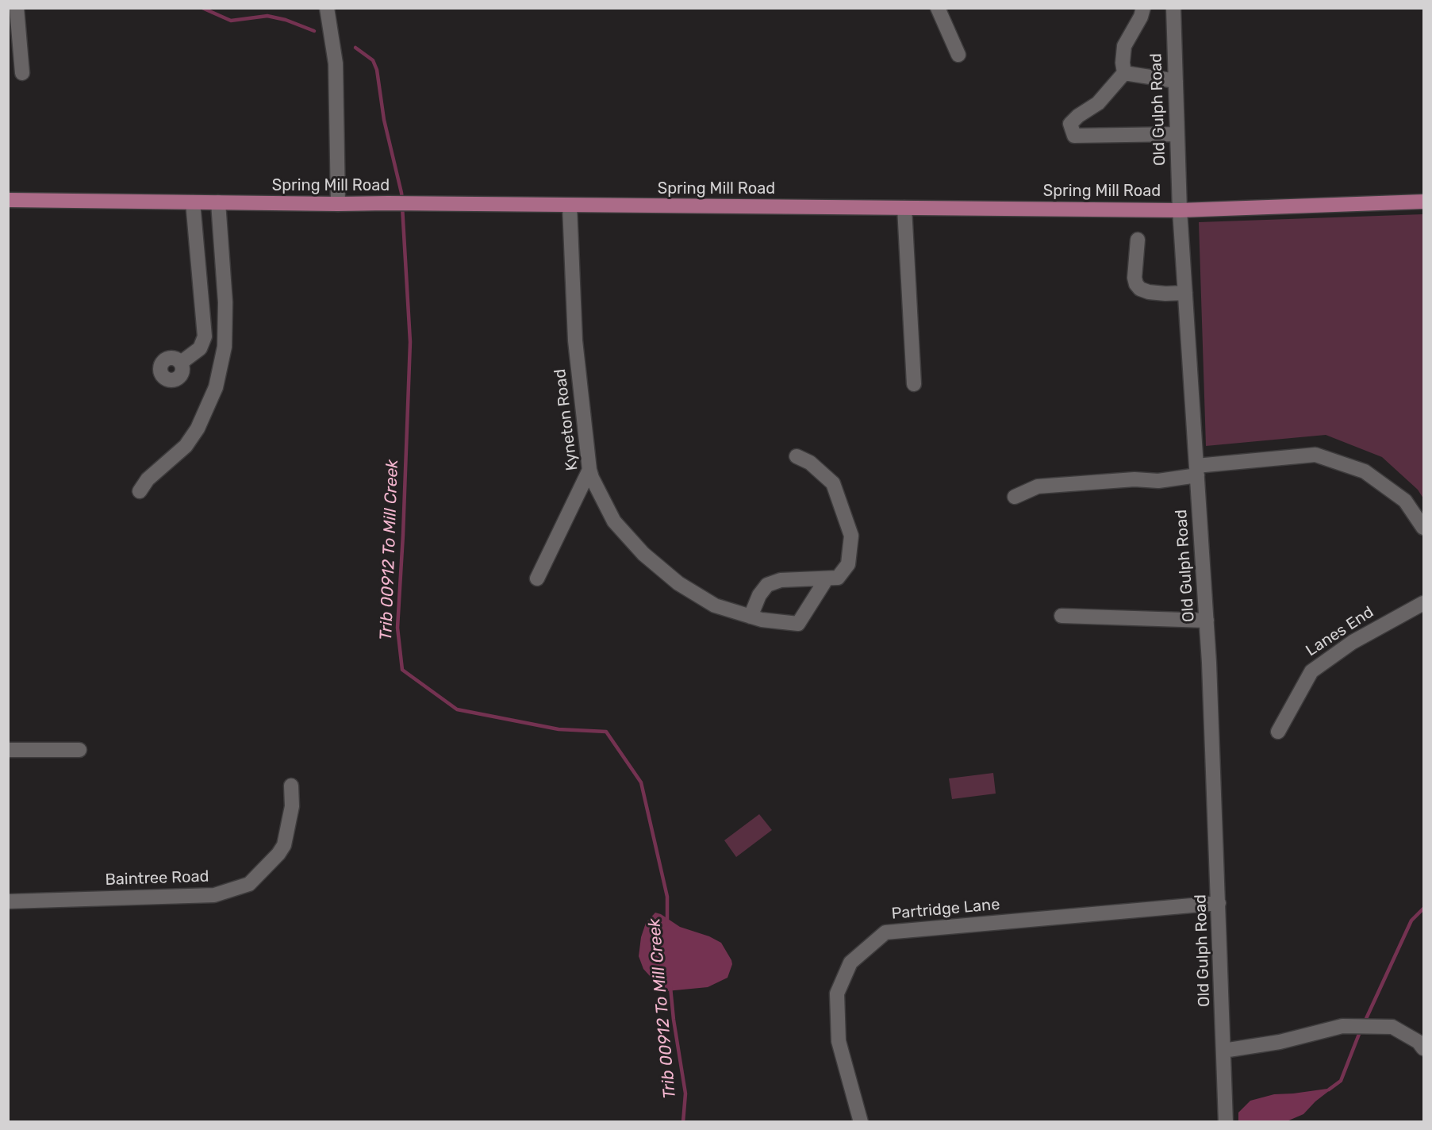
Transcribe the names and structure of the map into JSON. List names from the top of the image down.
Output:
{
  "streets": {
    "main road": ["Spring Mill Road"],
    "street": [
      "Old Gulph Road",
      "Kyneton Road",
      "Lanes End",
      "Baintree Road",
      "Partridge Lane"
    ]
  },
  "crossings": [
    ["Old Gulph Road", "Spring Mill Road"],
    ["Old Gulph Road", "Partridge Lane"],
    ["Spring Mill Road", "Kyneton Road"]
  ],
  "water": ["Trib 00912 To Mill Creek"]
}
